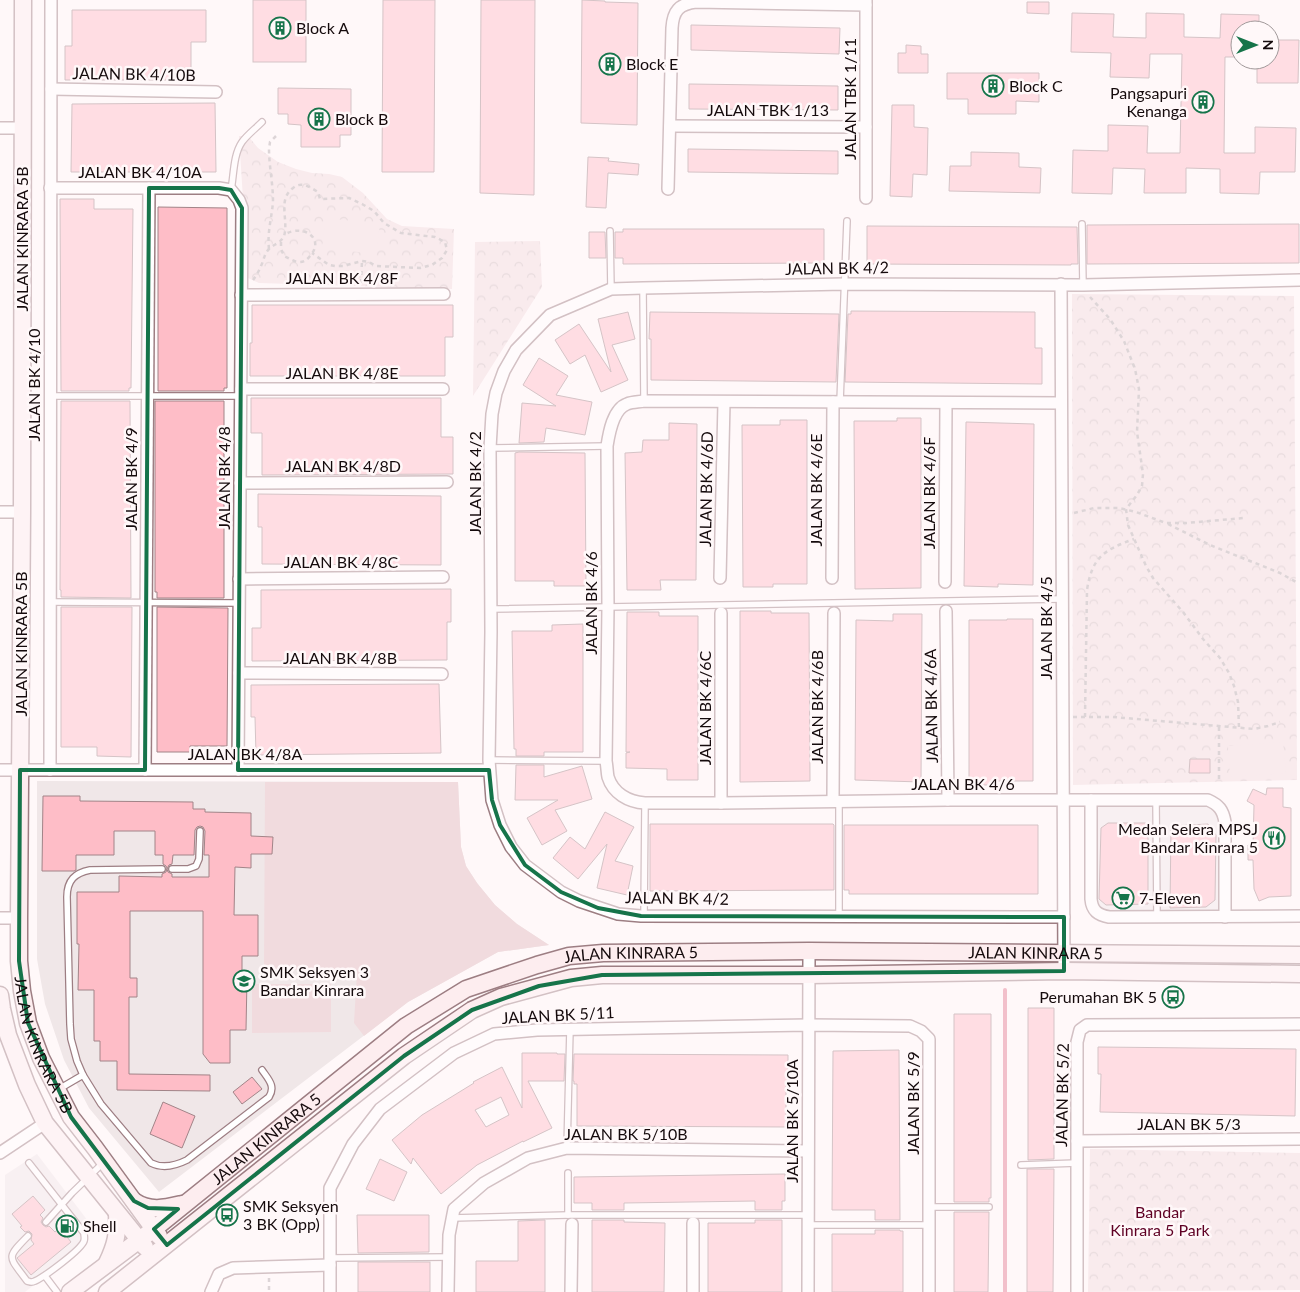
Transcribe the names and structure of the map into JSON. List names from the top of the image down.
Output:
{
  "streets": {
    "main road": ["JALAN KINRARA 5B", "JALAN KINRARA 5"],
    "street": [
      "JALAN BK 4/10B",
      "JALAN TBK 1/11",
      "JALAN TBK 1/13",
      "JALAN BK 4/10A",
      "JALAN BK 4/2",
      "JALAN BK 4/8F",
      "JALAN BK 4/8E",
      "JALAN BK 4/10",
      "JALAN BK 4/8D",
      "JALAN BK 4/8",
      "JALAN BK 4/9",
      "JALAN BK 4/6D",
      "JALAN BK 4/6E",
      "JALAN BK 4/6F",
      "JALAN BK 4/8C",
      "JALAN BK 4/6",
      "JALAN BK 4/5",
      "JALAN BK 4/8B",
      "JALAN BK 4/6A",
      "JALAN BK 4/6B",
      "JALAN BK 4/6C",
      "JALAN BK 4/8A",
      "JALAN BK 5/11",
      "JALAN BK 5/2",
      "JALAN BK 5/9",
      "JALAN BK 5/10A",
      "JALAN BK 5/3",
      "JALAN BK 5/10B"
    ]
  },
  "crossings": [
    ["JALAN BK 4/10B", "JALAN BK 4/10"],
    ["JALAN TBK 1/11", "JALAN TBK 1/13"],
    ["JALAN BK 4/10A", "JALAN BK 4/10"],
    ["JALAN BK 4/10A", "JALAN BK 4/8"],
    ["JALAN BK 4/10A", "JALAN BK 4/9"],
    ["JALAN KINRARA 5B", "JALAN BK 4/8A"],
    ["JALAN KINRARA 5B", "JALAN KINRARA 5"],
    ["JALAN BK 4/2", "JALAN BK 4/5"],
    ["JALAN BK 4/2", "JALAN BK 4/8A"],
    ["JALAN BK 4/8F", "JALAN BK 4/8"],
    ["JALAN BK 4/8E", "JALAN BK 4/8"],
    ["JALAN BK 4/10", "JALAN BK 4/8A"],
    ["JALAN BK 4/8D", "JALAN BK 4/8"],
    ["JALAN BK 4/8", "JALAN BK 4/8C"],
    ["JALAN BK 4/8", "JALAN BK 4/8B"],
    ["JALAN BK 4/8", "JALAN BK 4/8A"],
    ["JALAN BK 4/9", "JALAN BK 4/8A"],
    ["JALAN BK 4/6D", "JALAN BK 4/6"],
    ["JALAN BK 4/6E", "JALAN BK 4/6"],
    ["JALAN BK 4/6F", "JALAN BK 4/6"],
    ["JALAN BK 4/6", "JALAN BK 4/5"],
    ["JALAN BK 4/6", "JALAN BK 4/6A"],
    ["JALAN BK 4/6", "JALAN BK 4/6B"],
    ["JALAN BK 4/6", "JALAN BK 4/6C"],
    ["JALAN BK 4/5", "JALAN KINRARA 5"],
    ["JALAN KINRARA 5", "JALAN BK 5/10A"],
    ["JALAN BK 5/11", "JALAN BK 5/9"],
    ["JALAN BK 5/11", "JALAN BK 5/10A"],
    ["JALAN BK 5/2", "JALAN BK 5/3"],
    ["JALAN BK 5/9", "JALAN BK 5/10A"],
    ["JALAN BK 5/10A", "JALAN BK 5/10B"]
  ],
  "parks": ["Bandar Kinrara 5 Park"],
  "places": {
    "building": [
      "Block A",
      "Block E",
      "Block C",
      "Pangsapuri Kenanga",
      "Block B"
    ],
    "restaurant": ["Medan Selera MPSJ Bandar Kinrara 5"],
    "supermarket": ["7-Eleven"],
    "school or university": ["SMK Seksyen 3 Bandar Kinrara"],
    "bus stop": ["Perumahan BK 5", "SMK Seksyen 3 BK (Opp)"],
    "fuel station": ["Shell"]
  },
  "north": "right"
}
